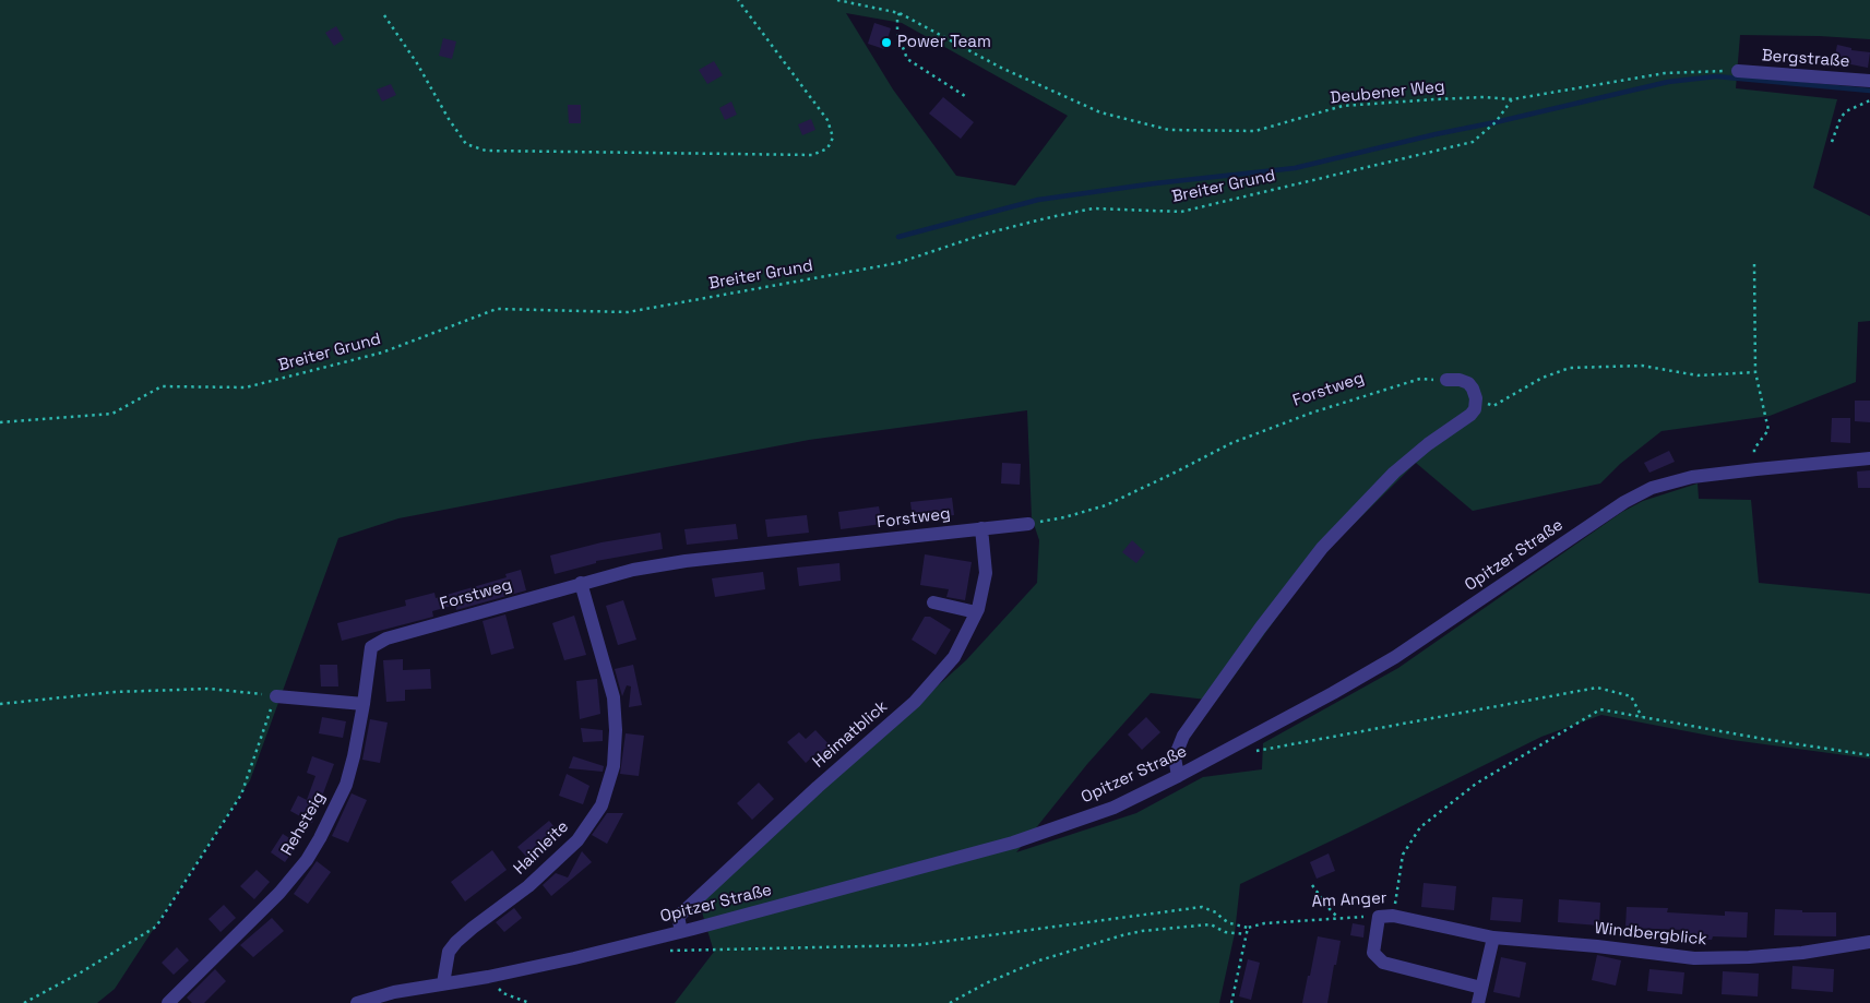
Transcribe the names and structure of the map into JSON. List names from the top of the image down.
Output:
{
  "streets": {
    "street": [
      "Bergstraße",
      "Forstweg",
      "Opitzer Straße",
      "Heimatblick",
      "Rehsteig",
      "Hainleite",
      "Am Anger",
      "Windbergblick"
    ],
    "path": ["Deubener Weg", "Breiter Grund"]
  },
  "crossings": [
    ["Bergstraße", "Deubener Weg"],
    ["Deubener Weg", "Breiter Grund"],
    ["Forstweg", "Heimatblick"],
    ["Forstweg", "Rehsteig"],
    ["Forstweg", "Hainleite"],
    ["Opitzer Straße", "Heimatblick"],
    ["Opitzer Straße", "Hainleite"],
    ["Am Anger", "Windbergblick"]
  ],
  "places": ["Power Team"]
}
